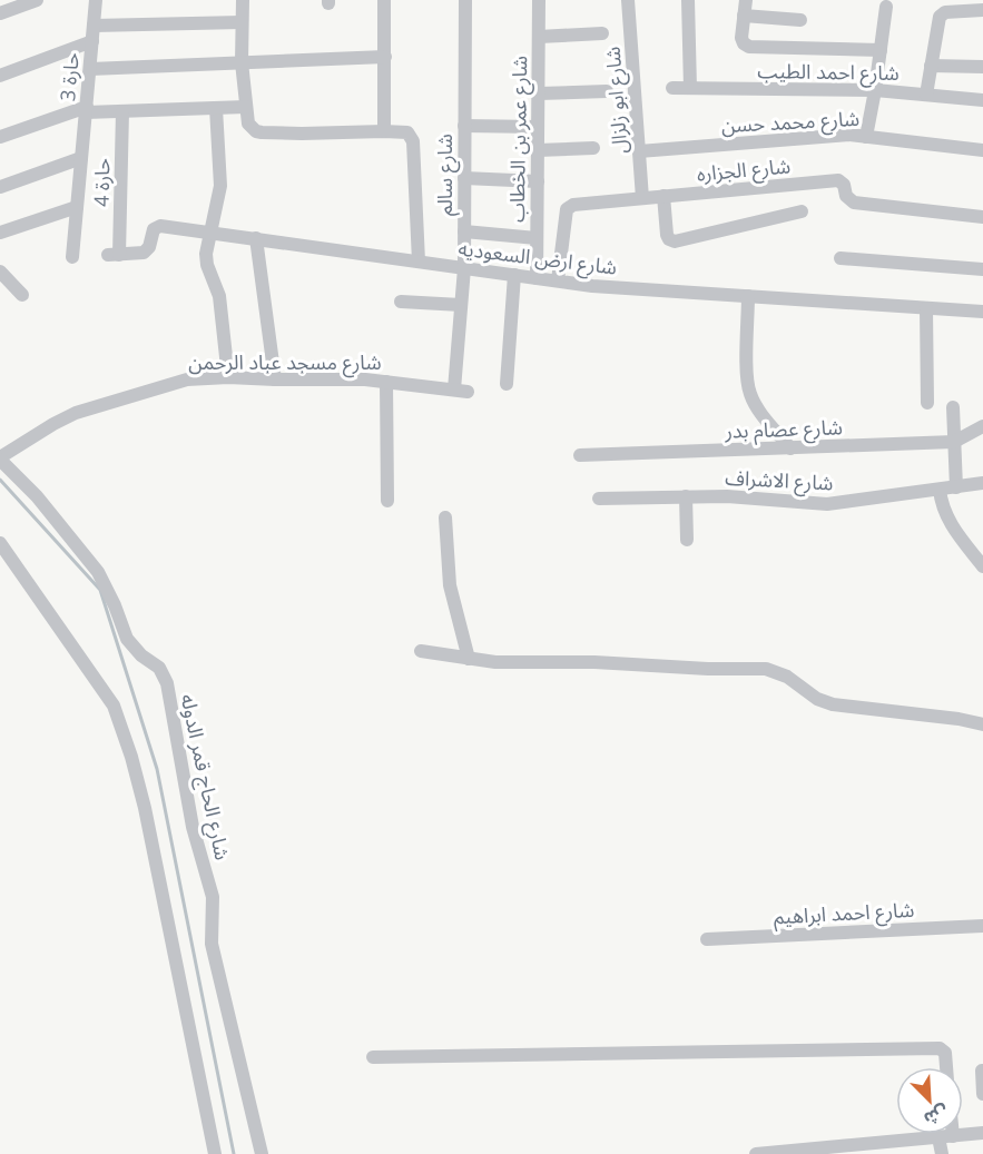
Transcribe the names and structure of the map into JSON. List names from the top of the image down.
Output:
{
  "streets": {
    "street": [
      "شارع احمد الطيب",
      "حارة 3",
      "شارع ابو زلزال",
      "شارع محمد حسن",
      "شارع عمر بن الخطاب",
      "شارع الجزاره",
      "شارع سالم",
      "حارة 4",
      "شارع ارض السعوديه",
      "شارع مسجد عباد الرحمن",
      "شارع عصام بدر",
      "شارع الاشراف",
      "شارع الحاج قمر الدوله",
      "شارع احمد ابراهيم"
    ]
  },
  "crossings": [
    ["شارع ابو زلزال", "شارع محمد حسن"],
    ["شارع ابو زلزال", "شارع الجزاره"],
    ["شارع عمر بن الخطاب", "شارع ارض السعوديه"],
    ["شارع الجزاره", "شارع ارض السعوديه"],
    ["شارع سالم", "شارع ارض السعوديه"],
    ["شارع سالم", "شارع مسجد عباد الرحمن"],
    ["حارة 4", "شارع ارض السعوديه"],
    ["شارع مسجد عباد الرحمن", "شارع الحاج قمر الدوله"]
  ],
  "north": "bottom right"
}
